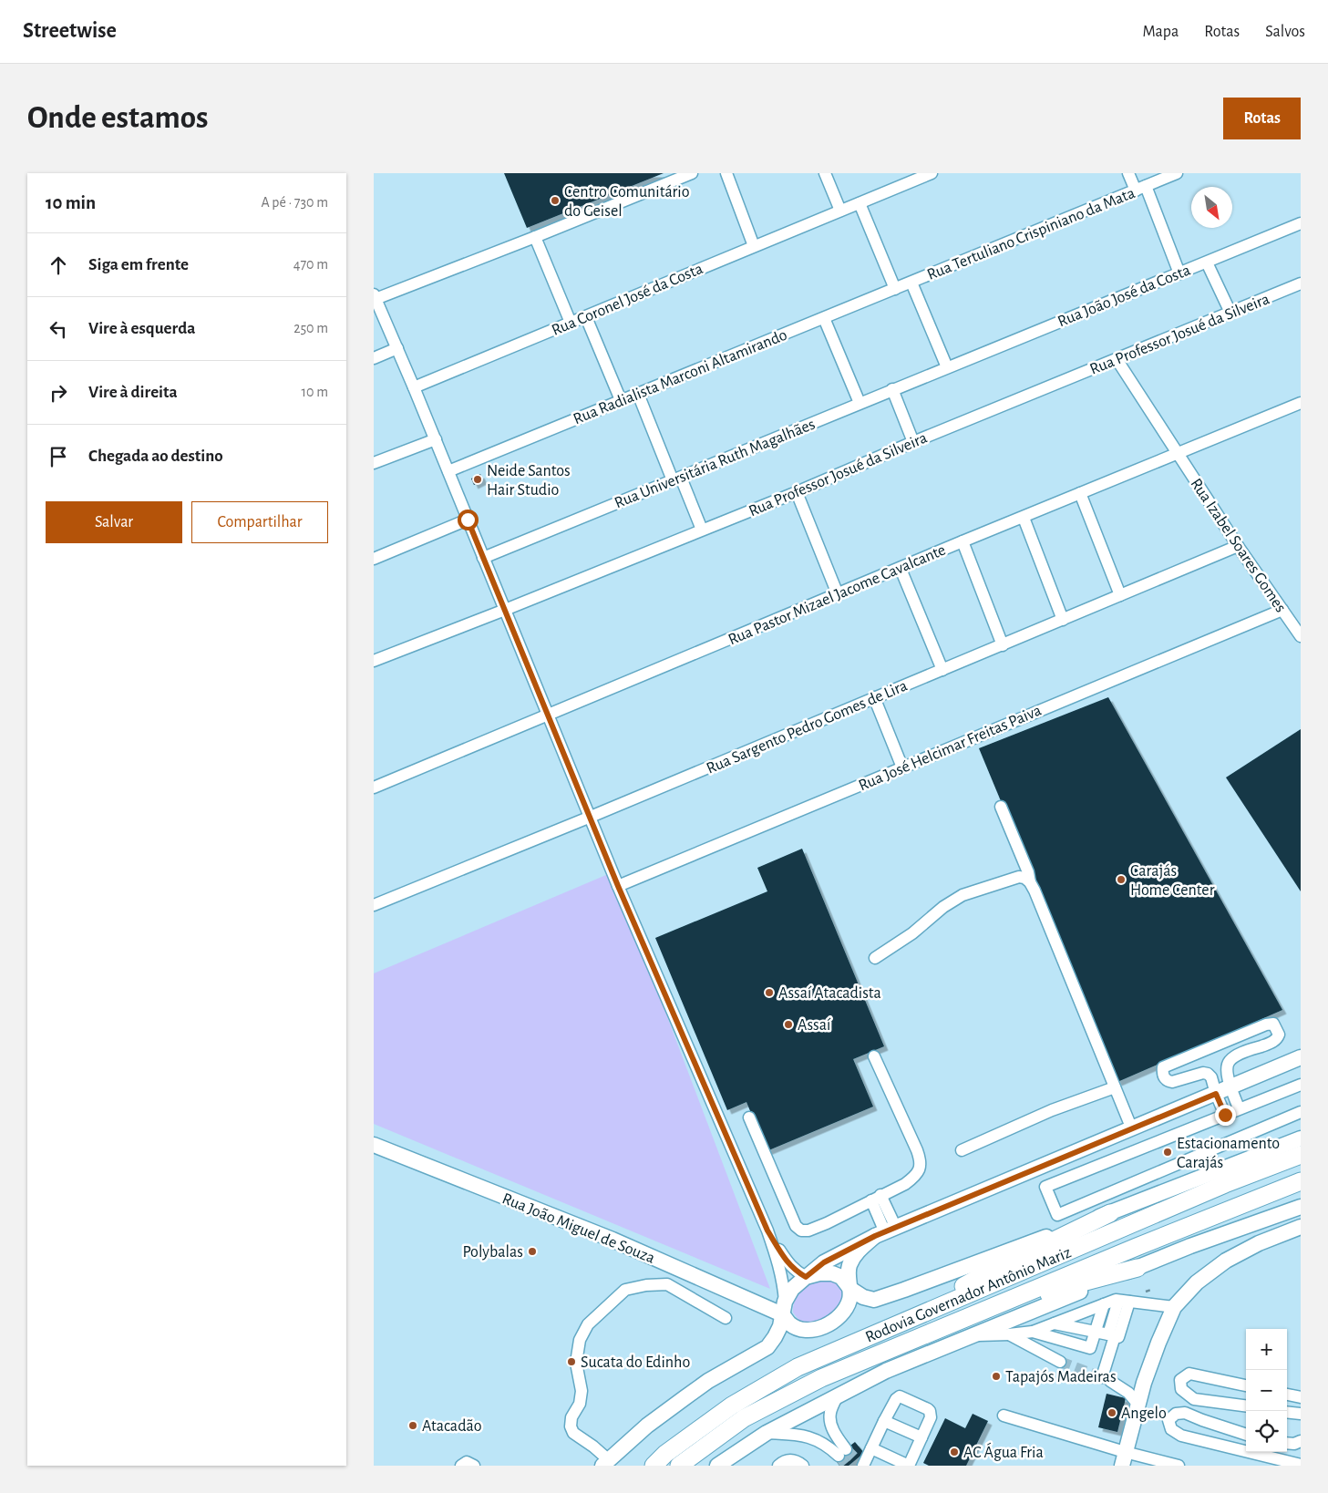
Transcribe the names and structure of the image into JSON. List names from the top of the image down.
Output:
{
  "streets": {
    "highway": ["Rodovia Governador Antônio Mariz"],
    "main road": ["Rua João Miguel de Souza"],
    "street": [
      "Rua Tertuliano Crispiniano da Mata",
      "Rua João José da Costa",
      "Rua Coronel José da Costa",
      "Rua Professor Josué da Silveira",
      "Rua Radialista Marconi Altamirando",
      "Rua Universitária Ruth Magalhães",
      "Rua Izabel Soares Gomes",
      "Rua Pastor Mizael Jacome Cavalcante",
      "Rua Sargento Pedro Gomes de Lira",
      "Rua José Helcimar Freitas Paiva"
    ]
  },
  "crossings": [
    ["Rua Tertuliano Crispiniano da Mata", "Rua Radialista Marconi Altamirando"],
    ["Rua João José da Costa", "Rua Universitária Ruth Magalhães"],
    ["Rua Professor Josué da Silveira", "Rua Izabel Soares Gomes"],
    ["Rua Izabel Soares Gomes", "Rua Pastor Mizael Jacome Cavalcante"],
    ["Rua Izabel Soares Gomes", "Rua Sargento Pedro Gomes de Lira"],
    ["Rua Izabel Soares Gomes", "Rua José Helcimar Freitas Paiva"]
  ],
  "places": [
    "Centro Comunitário do Geisel",
    "Neide Santos Hair Studio",
    "Carajás Home Center",
    "Assaí Atacadista",
    "Assaí",
    "Estacionamento Carajás",
    "Polybalas",
    "Sucata do Edinho",
    "Tapajós Madeiras",
    "Angelo",
    "Atacadão",
    "AC Água Fria"
  ],
  "north": "bottom right",
  "page": {
    "header": "Streetwise",
    "nav": ["Mapa", "Rotas", "Salvos"],
    "buttons": [
      "Rotas",
      ["Salvar", "Compartilhar"]
    ],
    "title": "Onde estamos",
    "heading": ["10 min", "A pé · 730 m"],
    "list": [
      ["Siga em frente", "470 m"],
      ["Vire à esquerda", "250 m"],
      ["Vire à direita", "10 m"],
      "Chegada ao destino"
    ],
    "map_buttons": ["+", "−"]
  }
}
